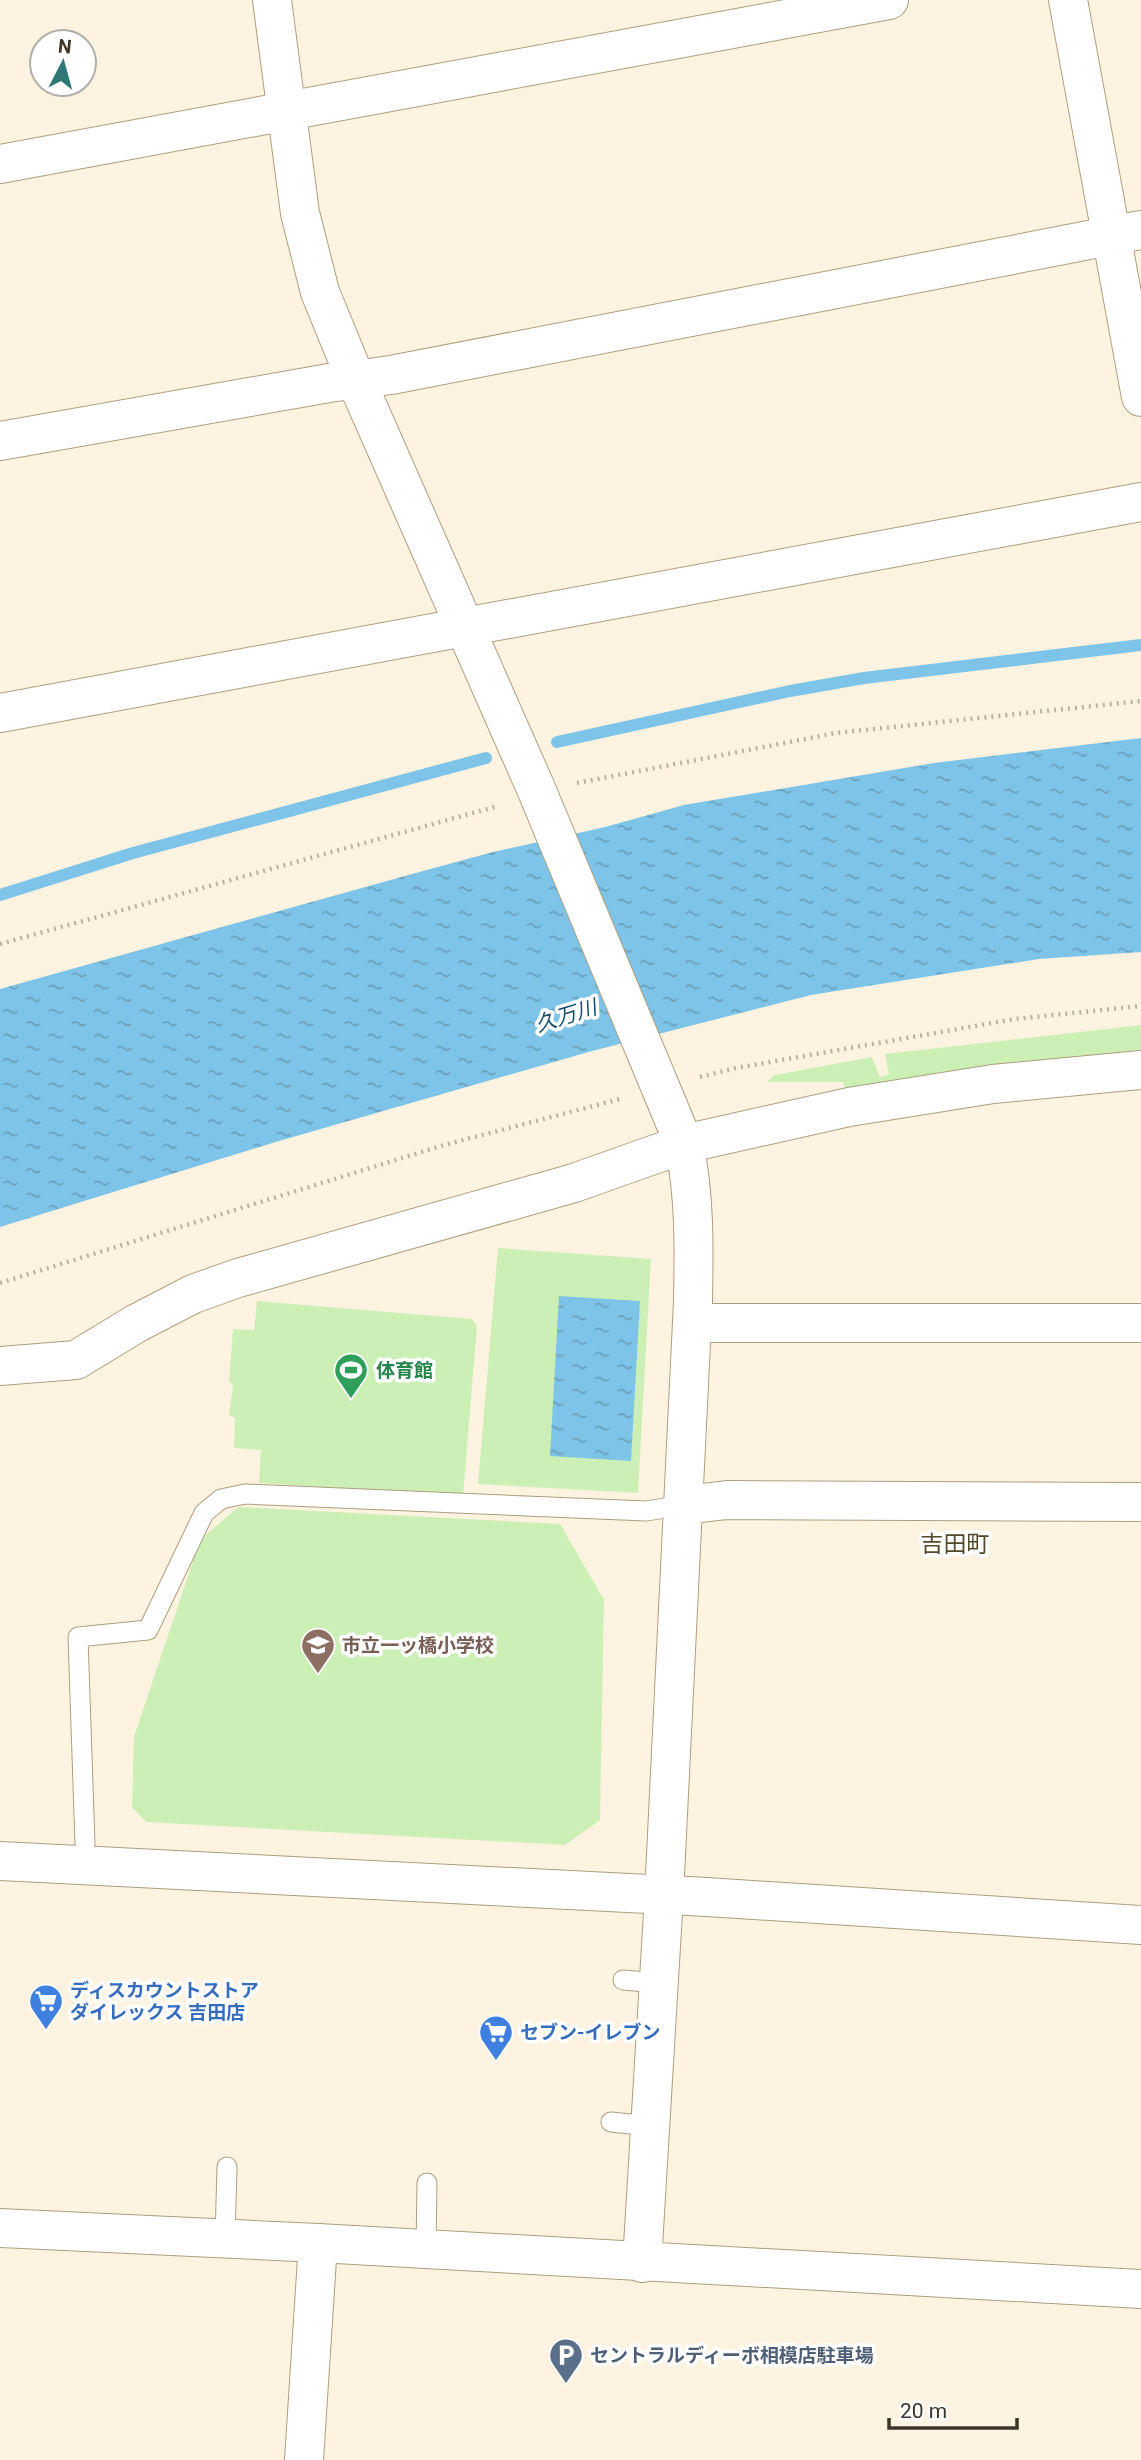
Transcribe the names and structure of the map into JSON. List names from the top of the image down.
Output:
{
  "districts": ["吉田町"],
  "water": ["久万川"],
  "places": {
    "sports": ["体育館"],
    "school or university": ["市立一ッ橋小学校"],
    "supermarket": ["ディスカウントストア ダイレックス 吉田店", "セブン-イレブン"],
    "parking": ["セントラルディーボ相模店駐車場"]
  },
  "scale_bar": "20 m",
  "north": "top"
}
